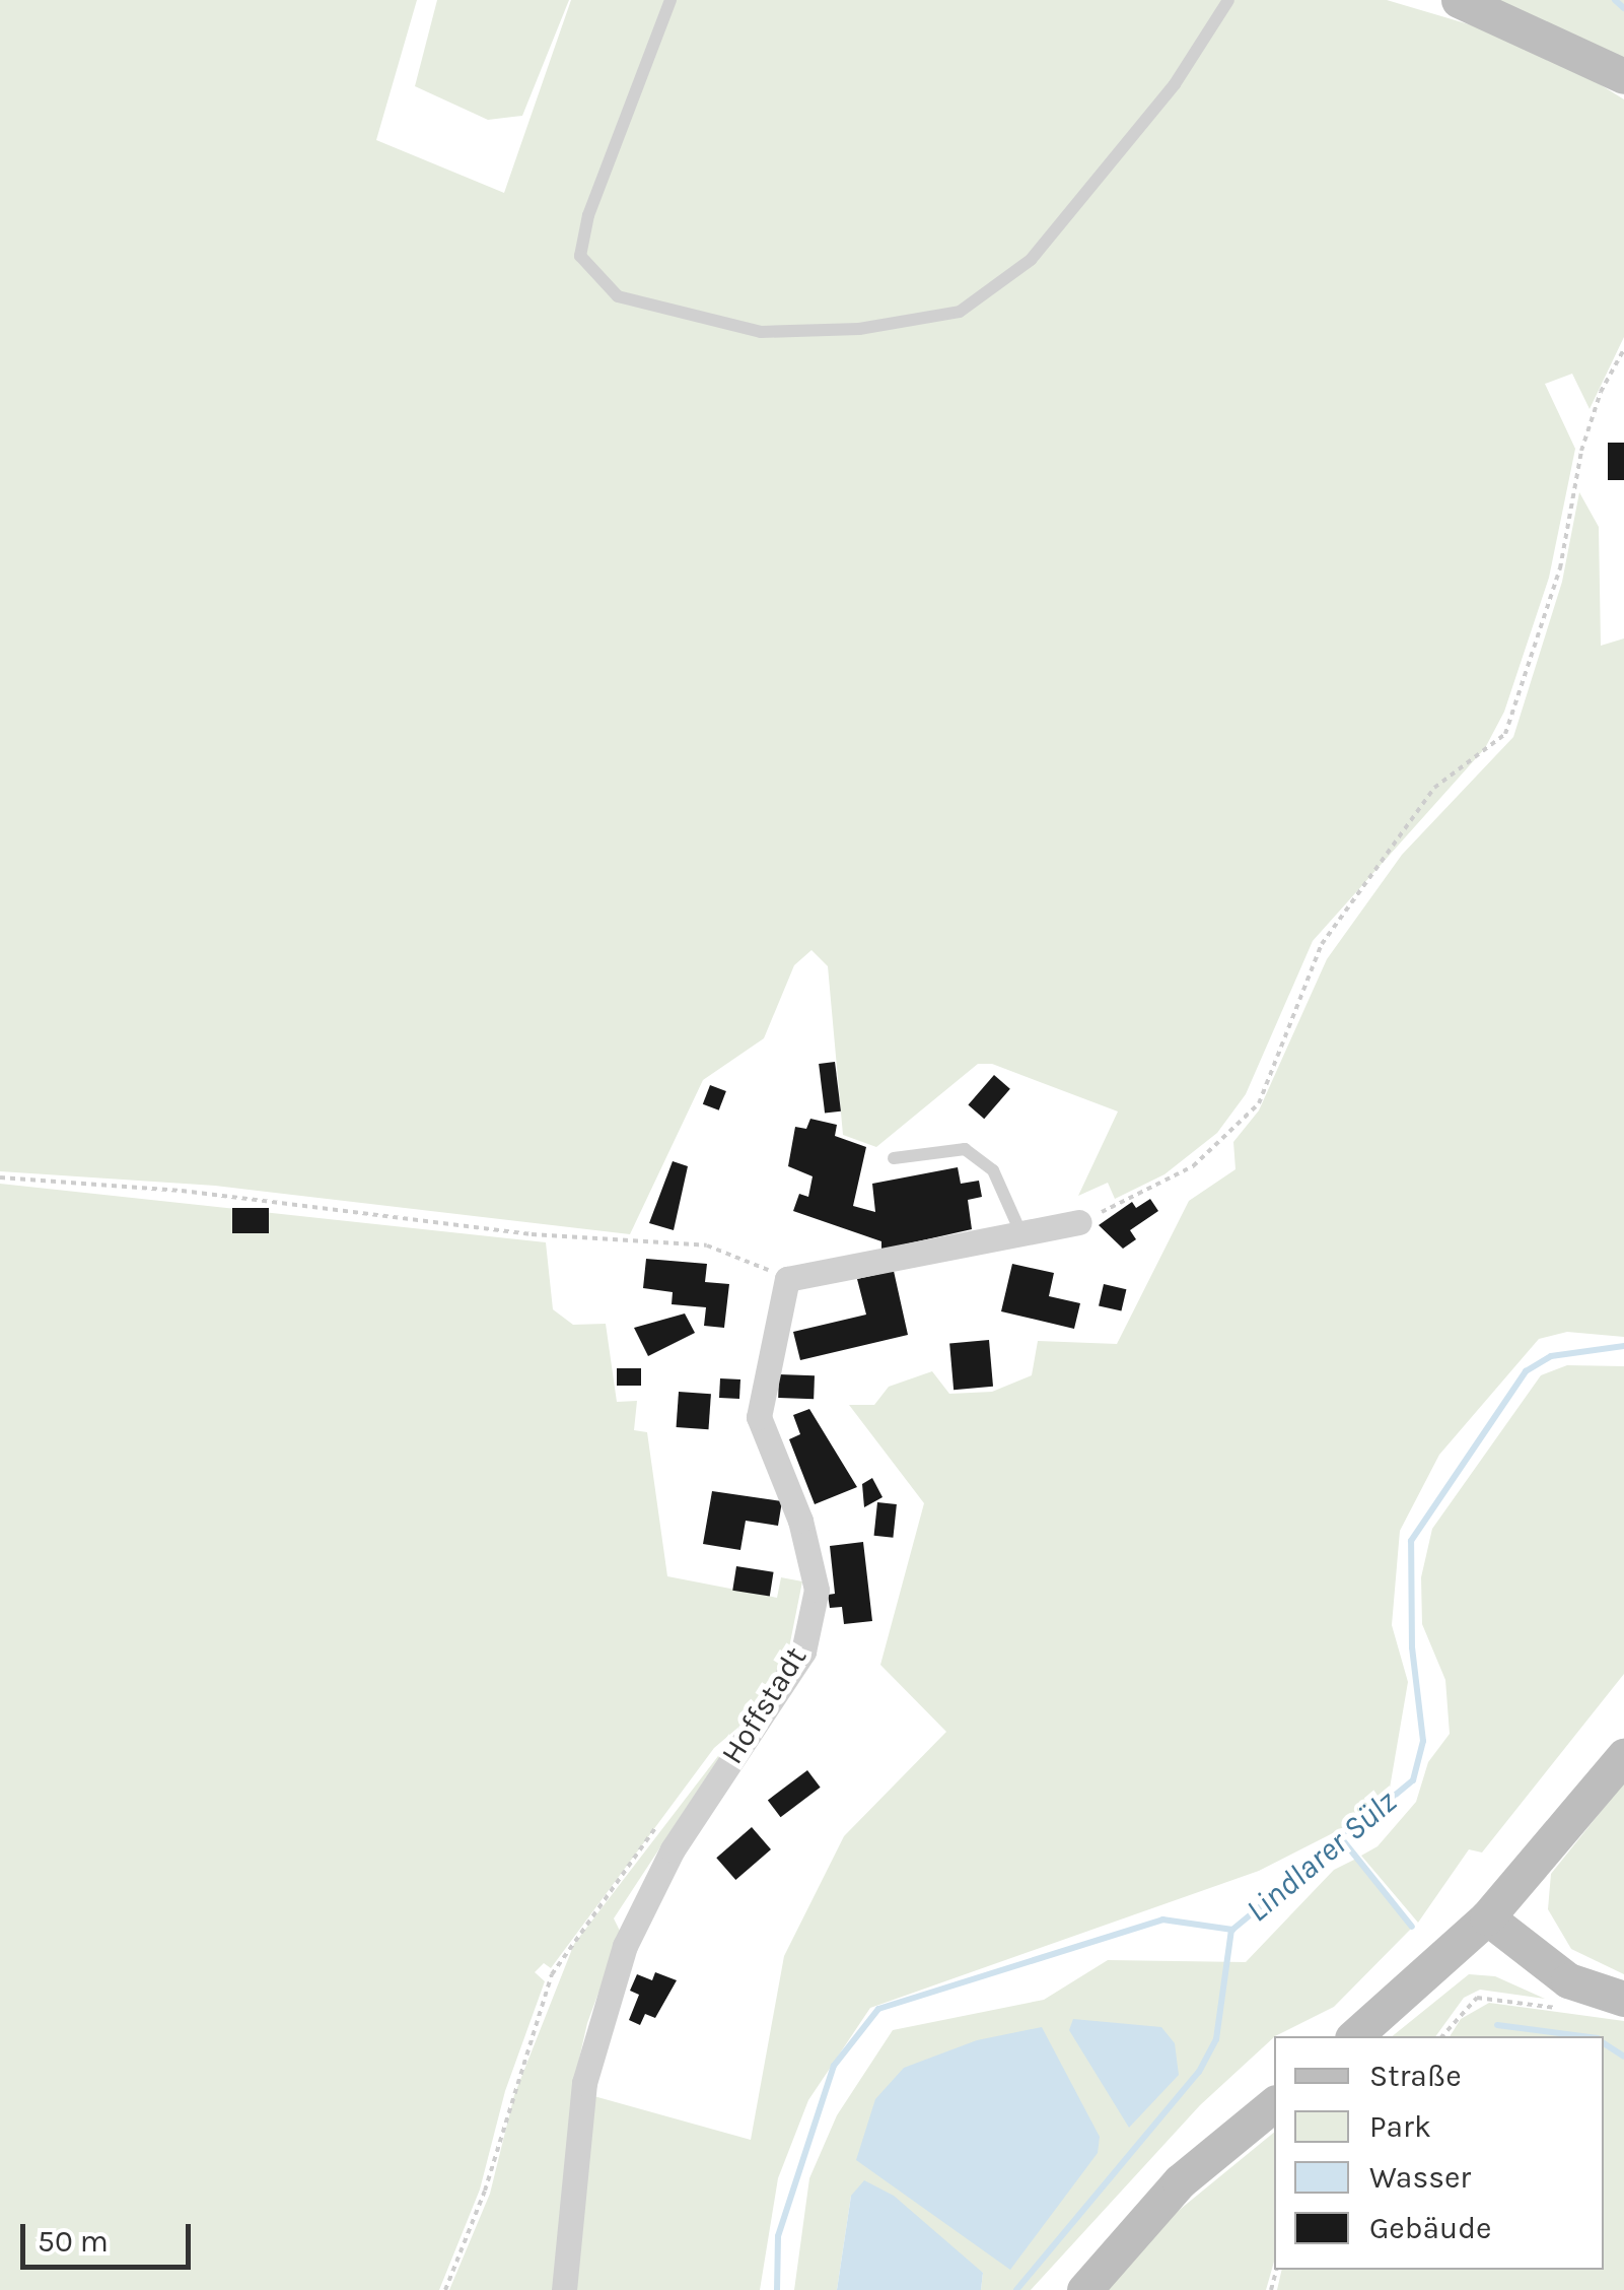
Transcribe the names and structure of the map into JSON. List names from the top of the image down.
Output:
{
  "streets": {
    "street": ["Hoffstadt"]
  },
  "water": ["Lindlarer Sülz"],
  "legend": [
    "Straße",
    "Park",
    "Wasser",
    "Gebäude"
  ],
  "scale_bar": "50 m"
}
